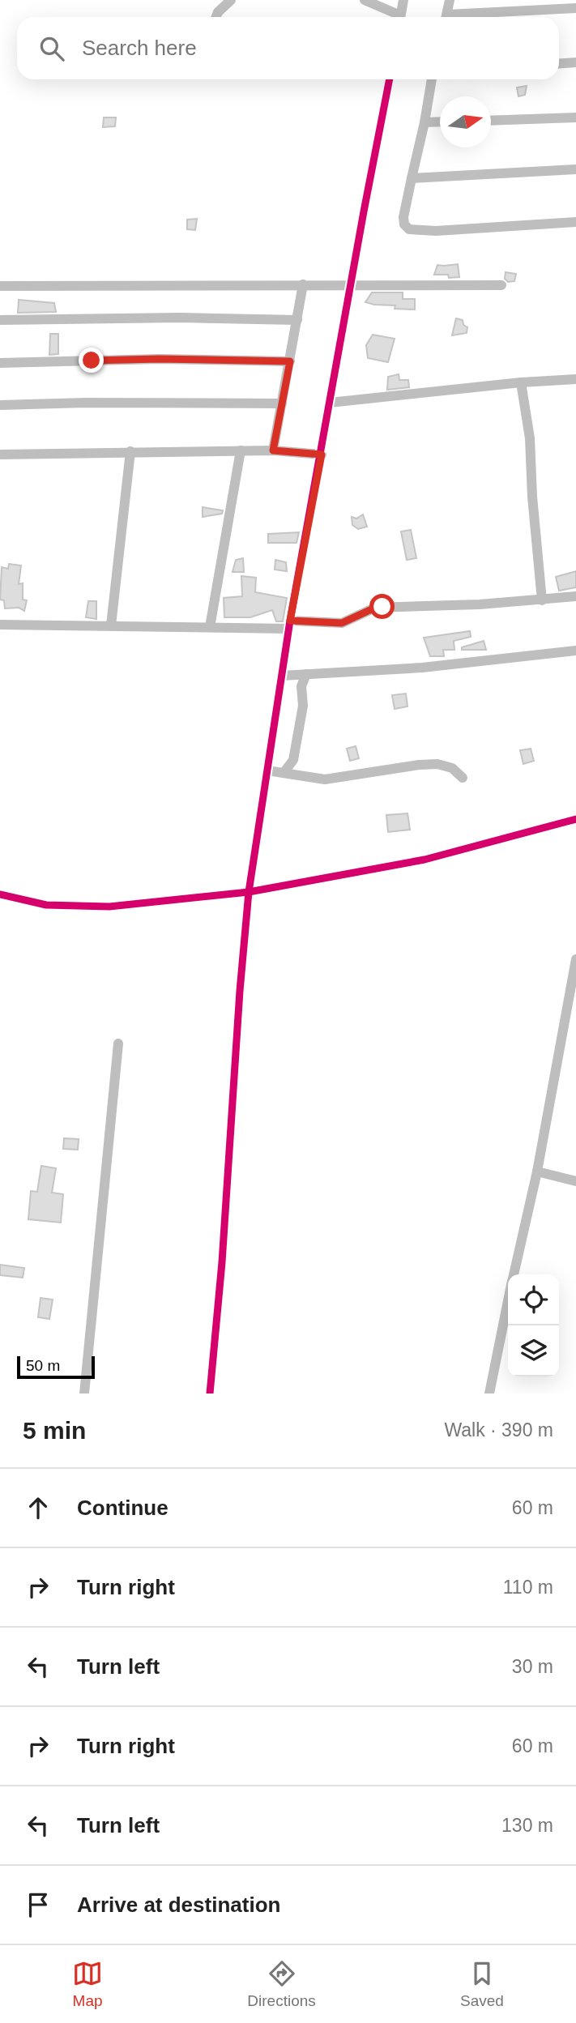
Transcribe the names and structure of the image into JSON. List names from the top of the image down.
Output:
{
  "scale_bar": "50 m",
  "north": "right",
  "page": {
    "search": "Search here",
    "scale": "50 m",
    "heading": ["5 min", "Walk · 390 m"],
    "list": [
      ["Continue", "60 m"],
      ["Turn right", "110 m"],
      ["Turn left", "30 m"],
      ["Turn right", "60 m"],
      ["Turn left", "130 m"],
      "Arrive at destination"
    ],
    "nav": ["Map", "Directions", "Saved"]
  }
}
